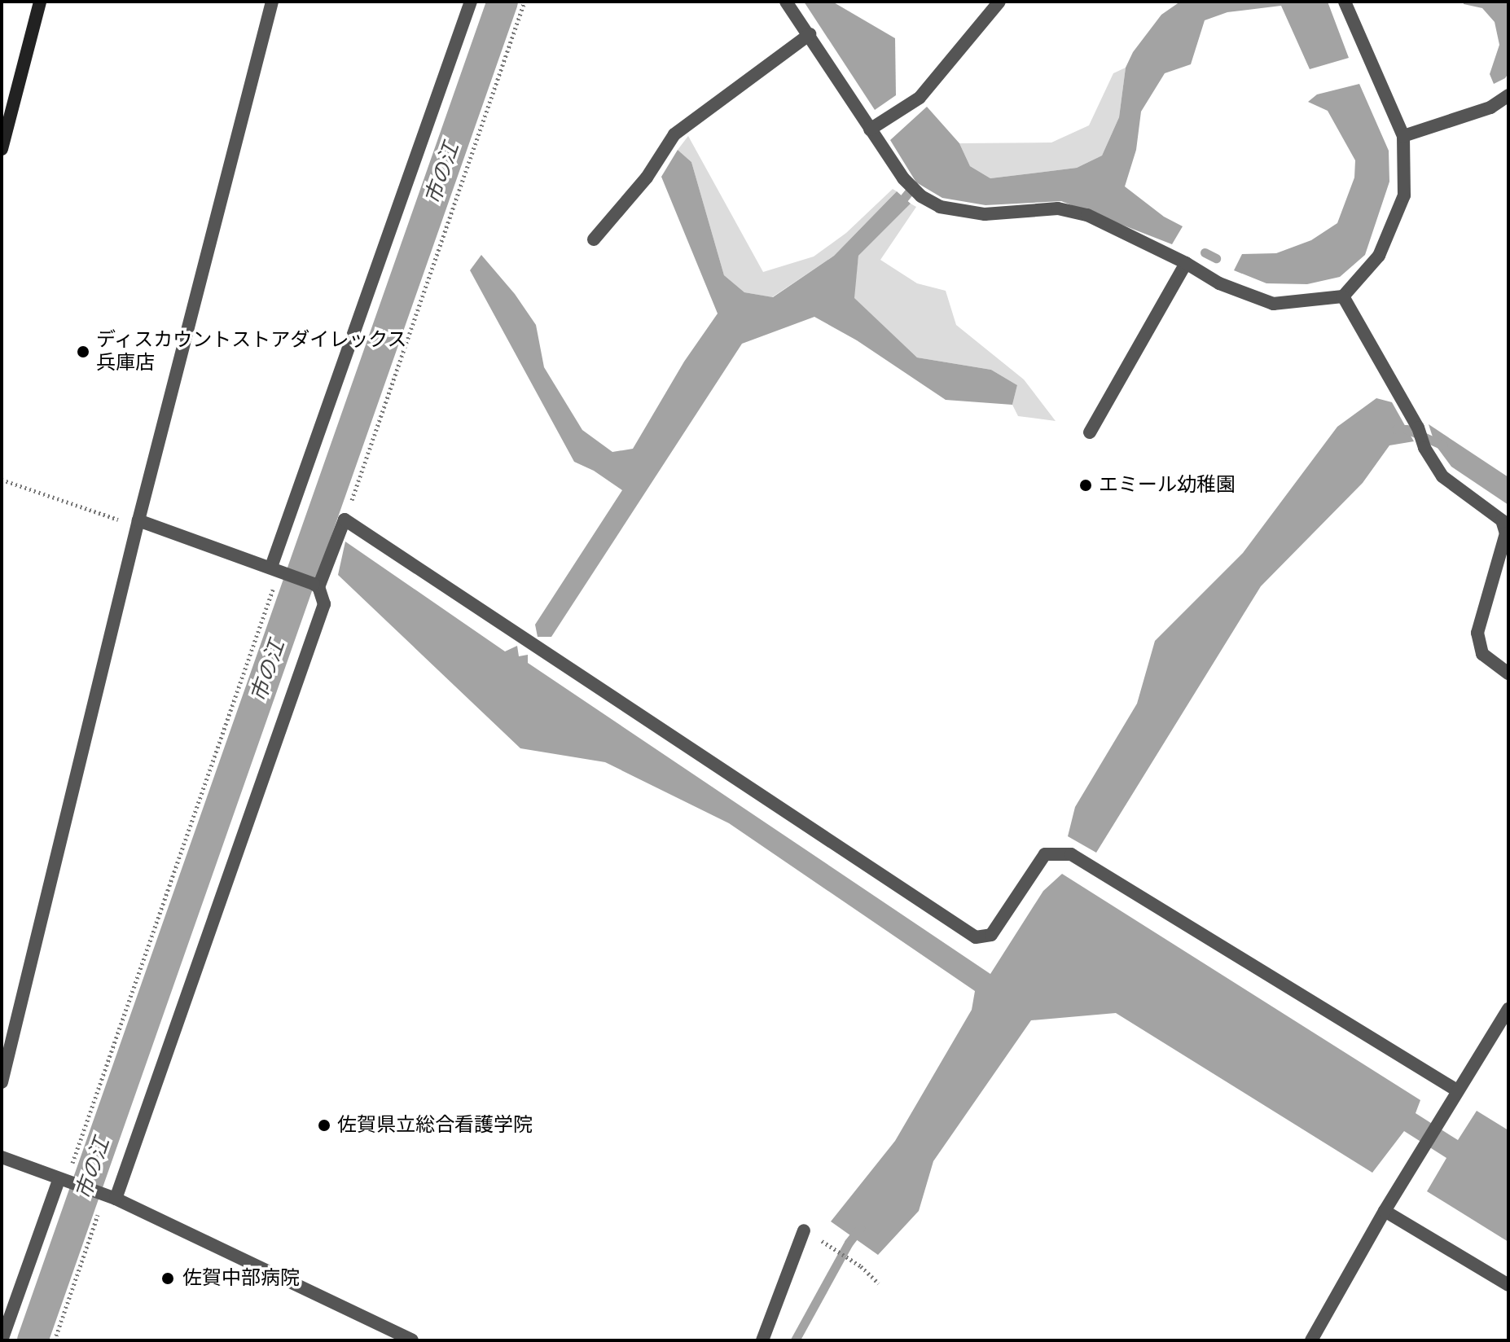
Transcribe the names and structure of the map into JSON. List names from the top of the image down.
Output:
{
  "water": ["市の江"],
  "places": [
    "ディスカウントストアダイレックス 兵庫店",
    "エミール幼稚園",
    "佐賀県立総合看護学院",
    "佐賀中部病院"
  ]
}
